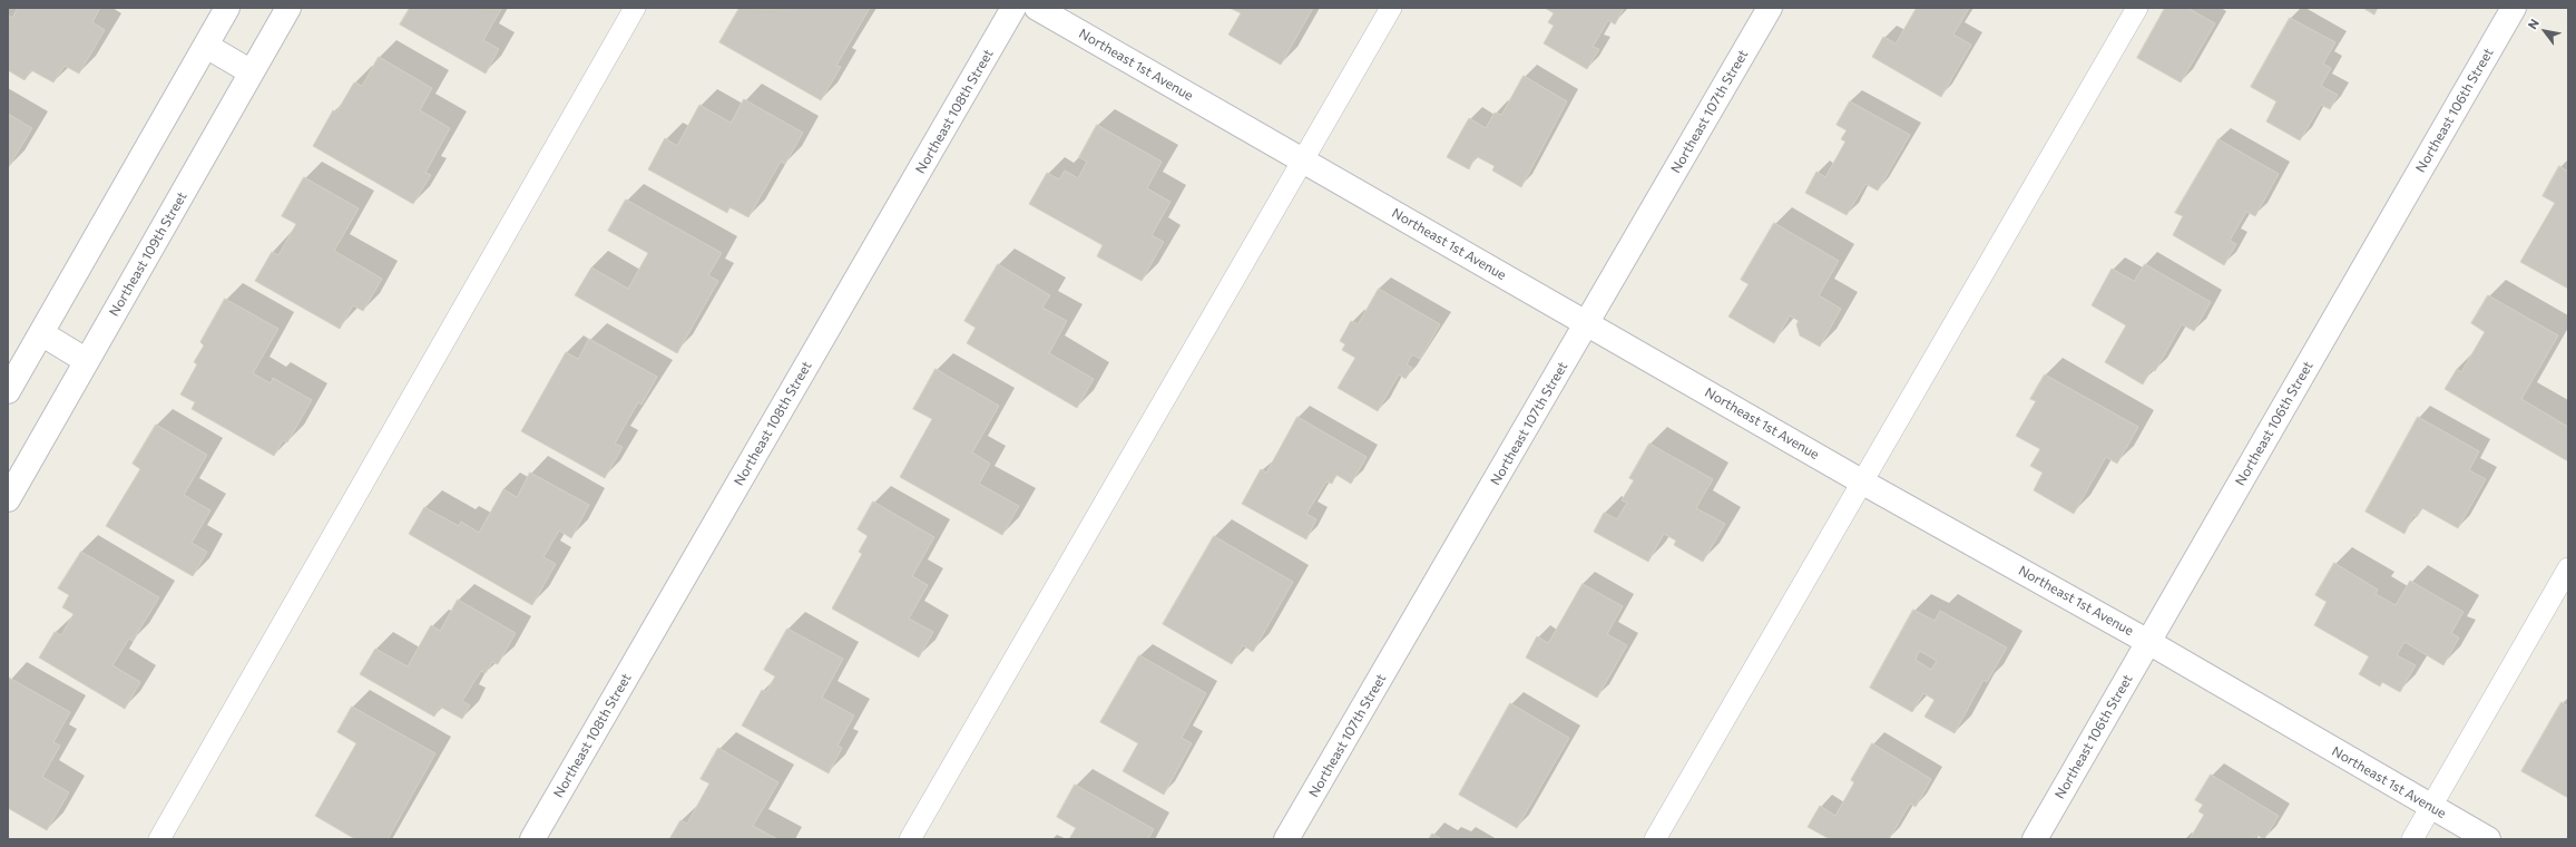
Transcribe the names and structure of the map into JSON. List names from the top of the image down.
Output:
{
  "streets": {
    "street": [
      "Northeast 1st Avenue",
      "Northeast 106th Street",
      "Northeast 108th Street",
      "Northeast 107th Street",
      "Northeast 109th Street"
    ]
  },
  "crossings": [
    ["Northeast 1st Avenue", "Northeast 106th Street"],
    ["Northeast 1st Avenue", "Northeast 107th Street"]
  ],
  "north": "top left"
}
